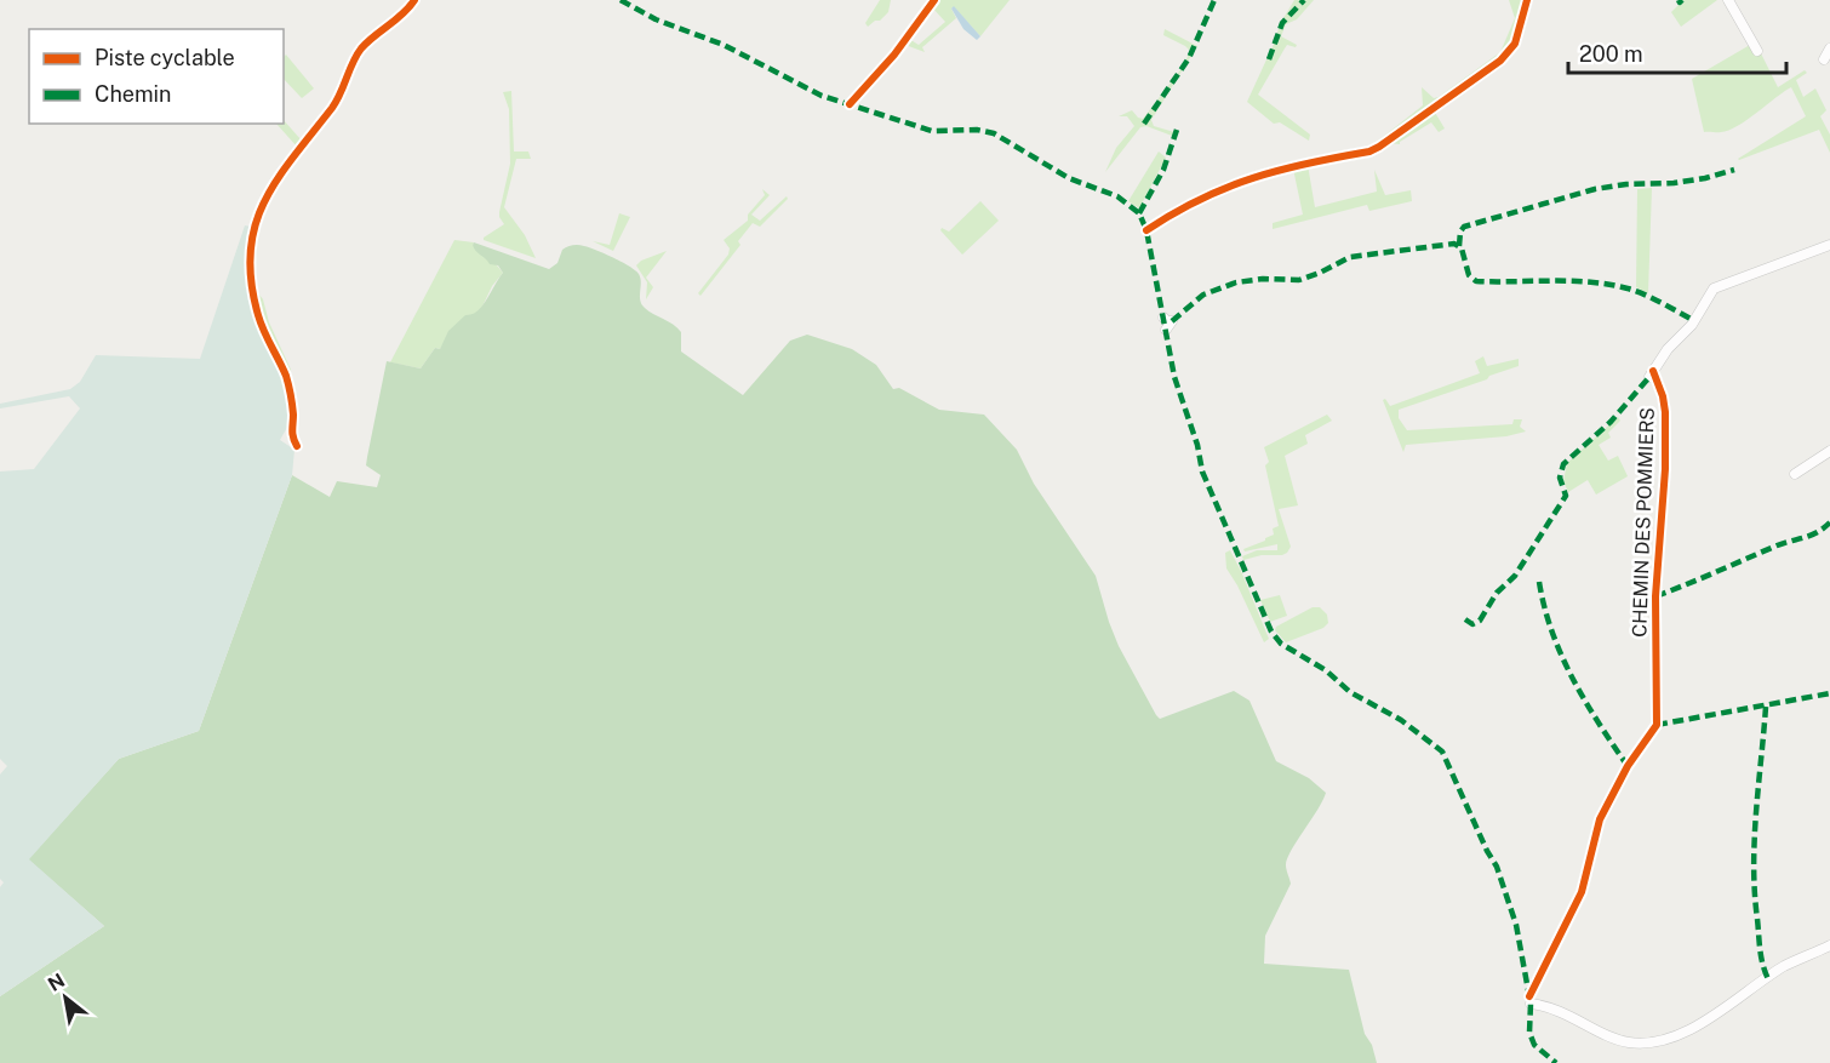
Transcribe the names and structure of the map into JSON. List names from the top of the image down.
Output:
{
  "streets": {
    "street": ["CHEMIN DES POMMIERS"]
  },
  "legend": ["Piste cyclable", "Chemin"],
  "scale_bar": "200 m",
  "north": "top left"
}
